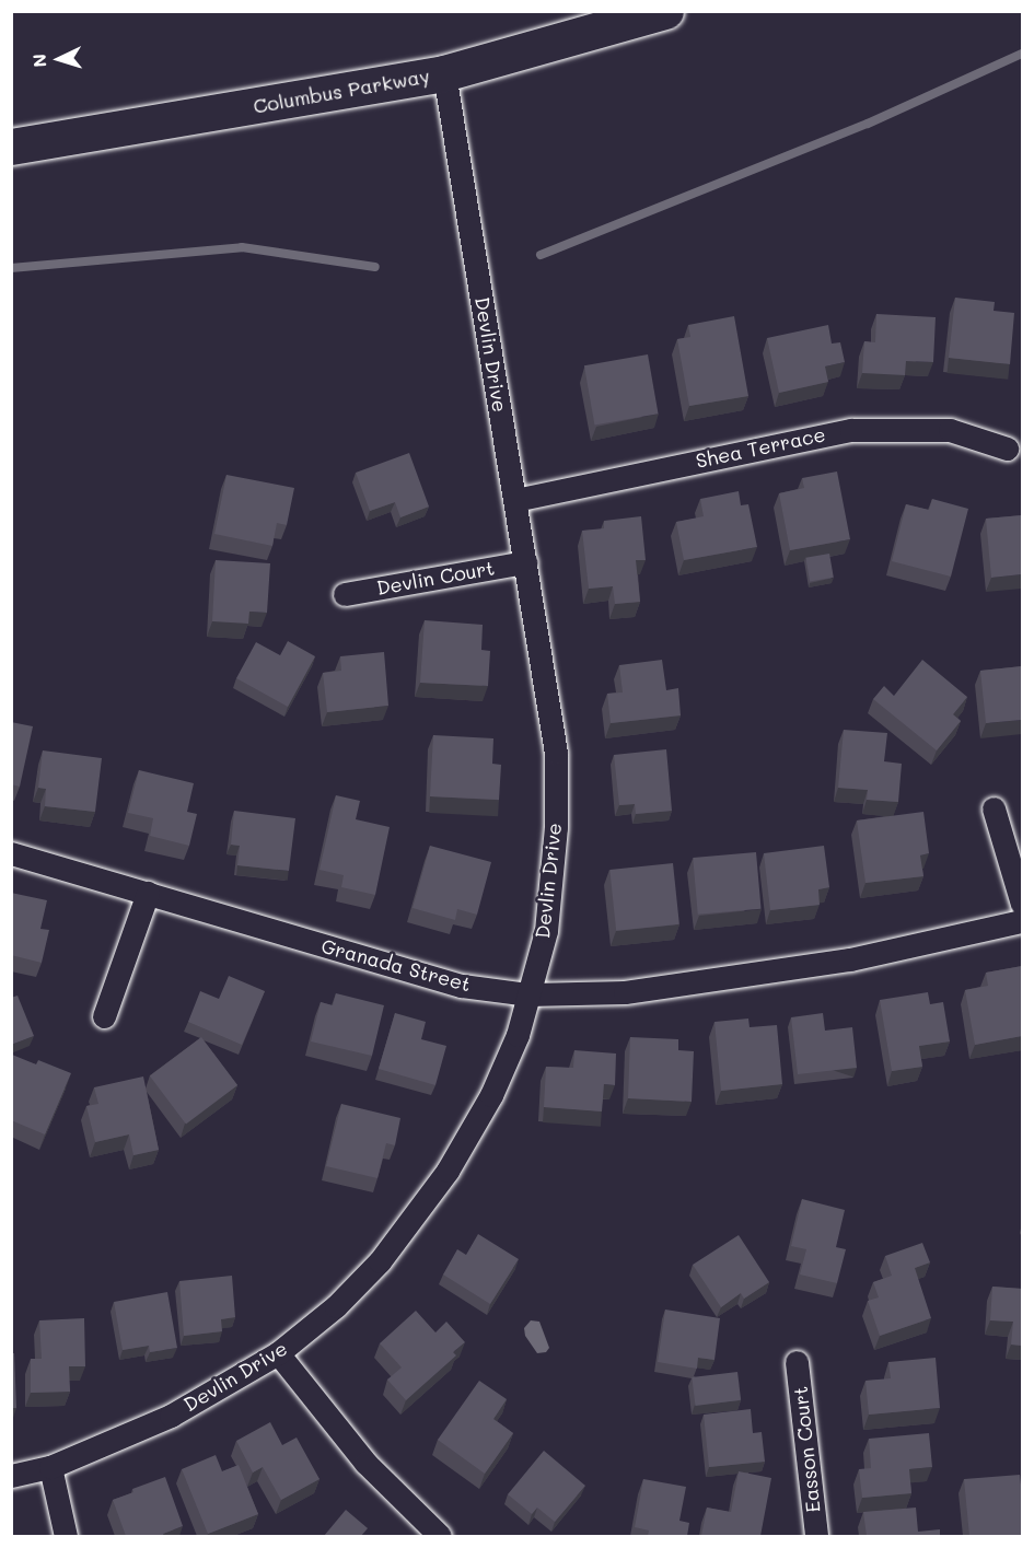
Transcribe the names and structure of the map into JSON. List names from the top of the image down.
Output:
{
  "streets": {
    "main road": ["Columbus Parkway"],
    "street": [
      "Devlin Drive",
      "Shea Terrace",
      "Devlin Court",
      "Granada Street",
      "Easson Court"
    ]
  },
  "crossings": [
    ["Columbus Parkway", "Devlin Drive"],
    ["Devlin Drive", "Shea Terrace"],
    ["Devlin Drive", "Devlin Court"],
    ["Devlin Drive", "Granada Street"]
  ],
  "north": "left"
}
